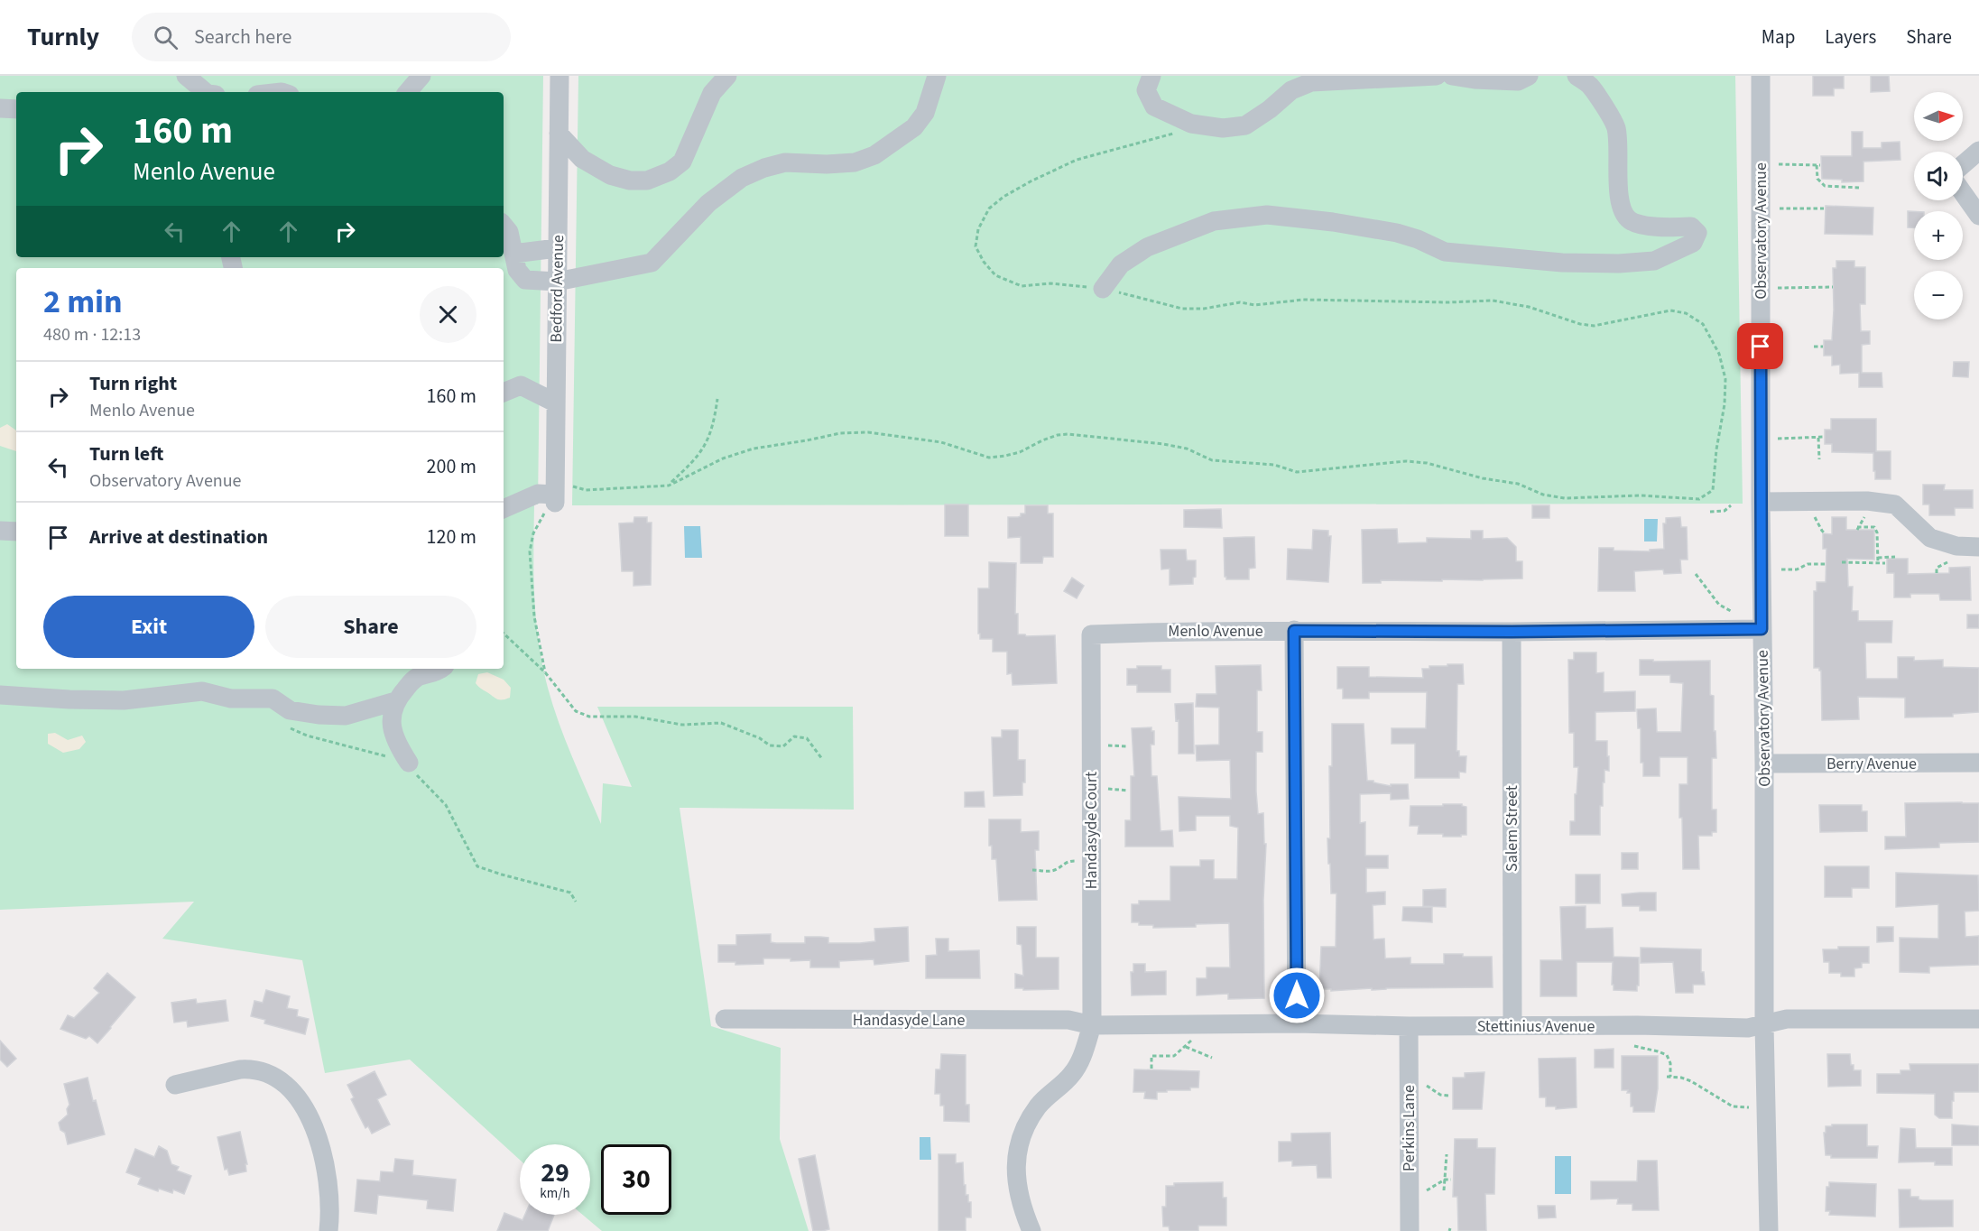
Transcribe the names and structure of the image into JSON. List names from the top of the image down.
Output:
{
  "streets": {
    "street": [
      "Observatory Avenue",
      "Bedford Avenue",
      "Menlo Avenue",
      "Berry Avenue",
      "Salem Street",
      "Handasyde Court",
      "Handasyde Lane",
      "Stettinius Avenue",
      "Perkins Lane"
    ]
  },
  "crossings": [
    ["Observatory Avenue", "Menlo Avenue"],
    ["Observatory Avenue", "Berry Avenue"],
    ["Observatory Avenue", "Stettinius Avenue"],
    ["Menlo Avenue", "Salem Street"],
    ["Menlo Avenue", "Handasyde Court"],
    ["Salem Street", "Stettinius Avenue"],
    ["Handasyde Court", "Handasyde Lane"],
    ["Handasyde Court", "Stettinius Avenue"],
    ["Handasyde Lane", "Stettinius Avenue"],
    ["Stettinius Avenue", "Perkins Lane"]
  ],
  "north": "right",
  "page": {
    "header": "Turnly",
    "search": "Search here",
    "nav": ["Map", "Layers", "Share"],
    "map_buttons": ["+", "−"],
    "turn": ["160 m", "Menlo Avenue"],
    "heading": ["2 min", "480 m · 12:13"],
    "list": [
      {
        "name": "Turn right",
        "note": "Menlo Avenue",
        "value": "160 m"
      },
      {
        "name": "Turn left",
        "note": "Observatory Avenue",
        "value": "200 m"
      },
      {
        "name": "Arrive at destination",
        "value": "120 m"
      }
    ],
    "buttons": ["Exit", "Share"],
    "speed": "29 km/h",
    "limit": "30"
  }
}
